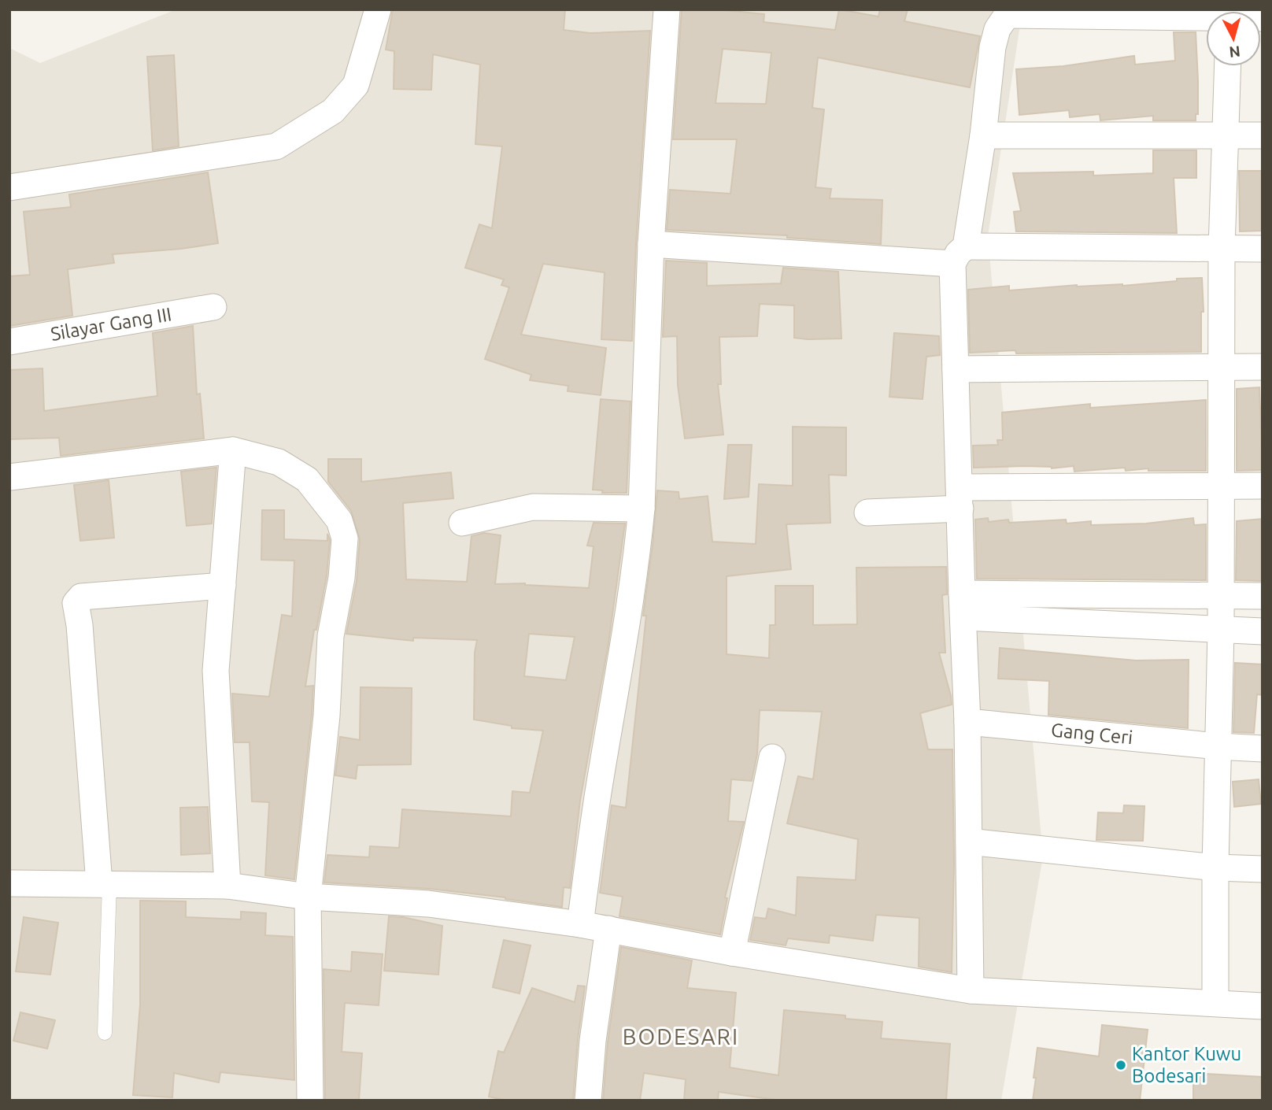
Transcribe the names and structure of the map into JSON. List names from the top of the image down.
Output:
{
  "streets": {
    "street": ["Silayar Gang III", "Gang Ceri"]
  },
  "districts": ["BODESARI"],
  "places": ["Kantor Kuwu Bodesari"],
  "north": "bottom"
}
